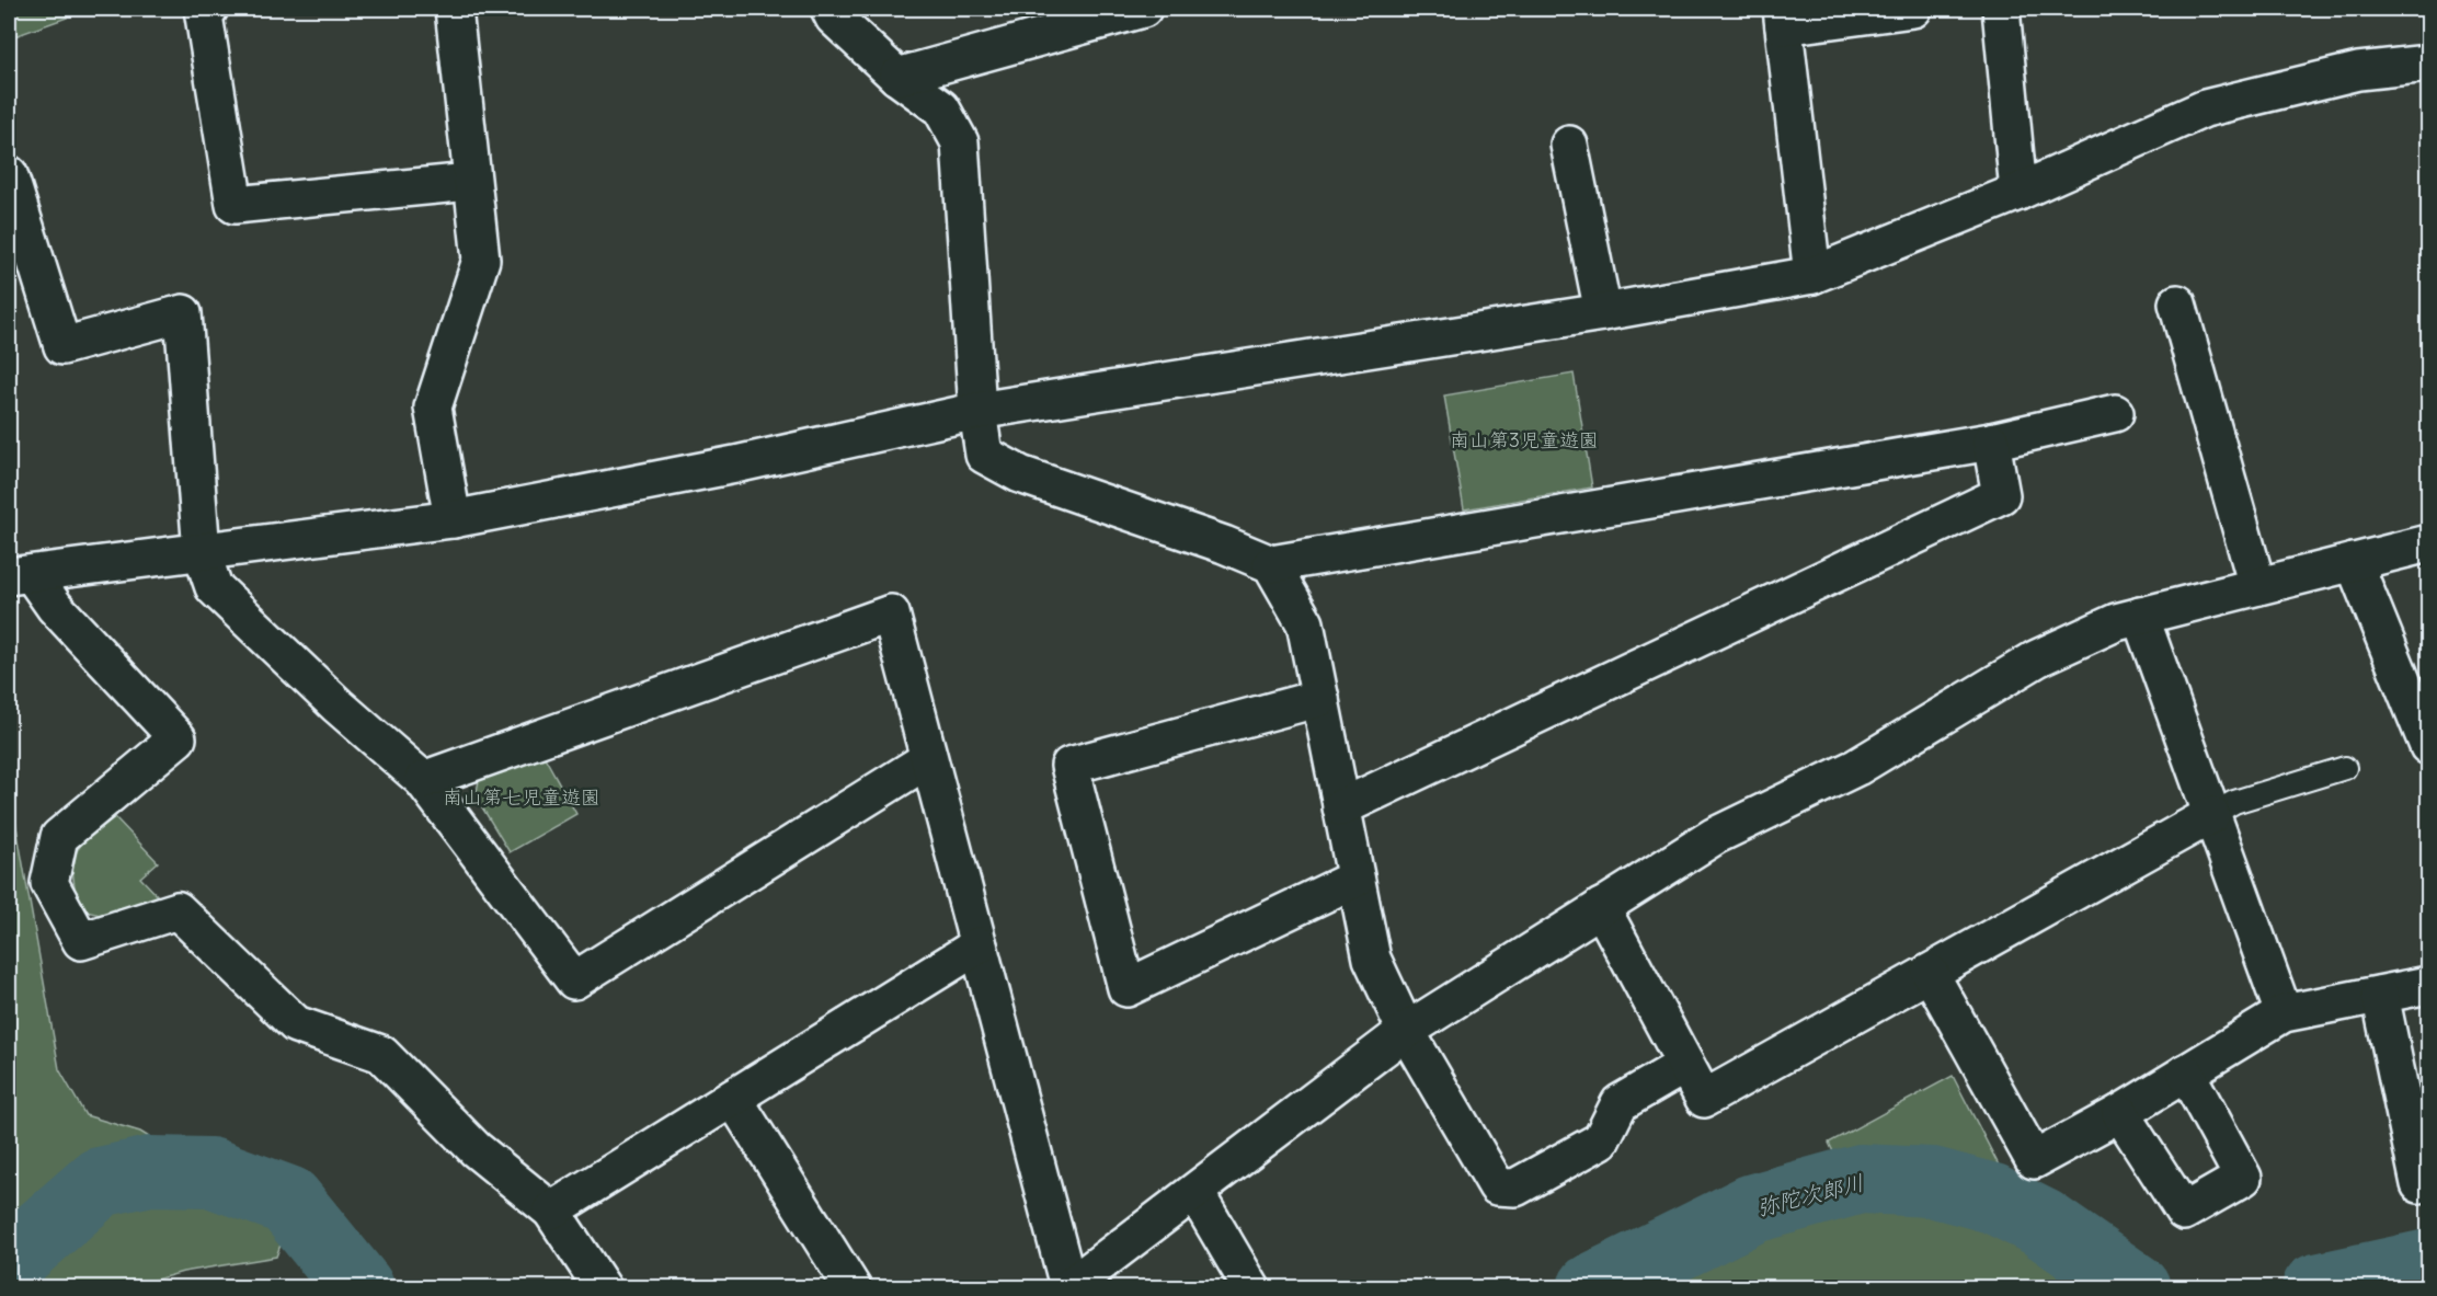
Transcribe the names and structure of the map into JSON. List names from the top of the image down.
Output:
{
  "water": ["弥陀次郎川"],
  "parks": ["南山第3児童遊園", "南山第七児童遊園"]
}
